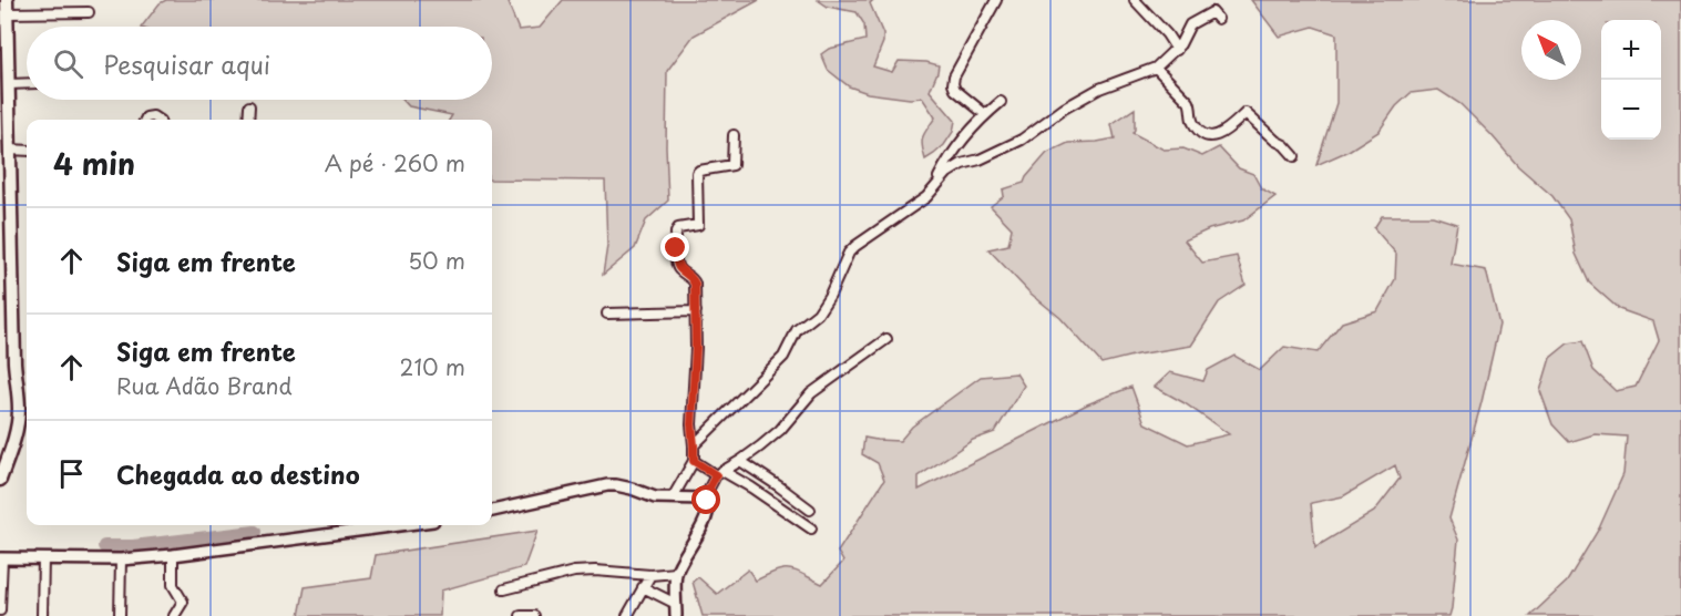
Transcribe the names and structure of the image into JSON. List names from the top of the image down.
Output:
{
  "north": "top left",
  "page": {
    "map_buttons": ["+", "−"],
    "search": "Pesquisar aqui",
    "heading": ["4 min", "A pé · 260 m"],
    "list": [
      ["Siga em frente", "50 m"],
      ["Siga em frente", "Rua Adão Brand", "210 m"],
      "Chegada ao destino"
    ]
  }
}
